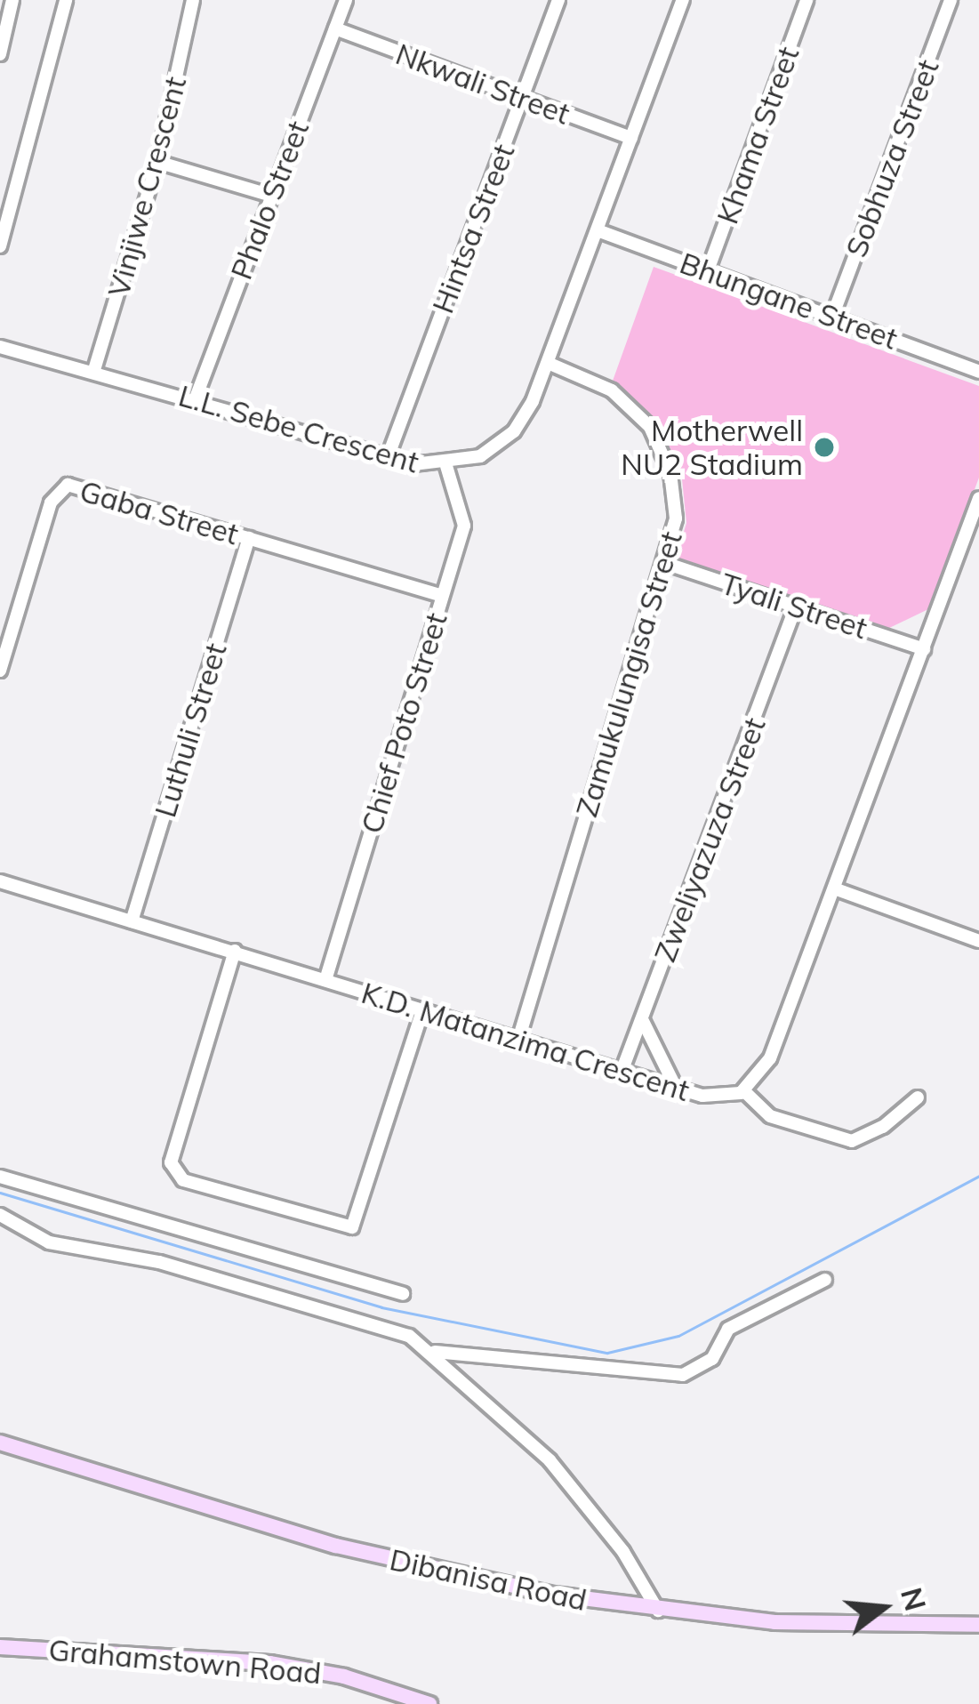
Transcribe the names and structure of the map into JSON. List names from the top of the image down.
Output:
{
  "streets": {
    "main road": ["Dibanisa Road", "Grahamstown Road"],
    "street": [
      "Nkwali Street",
      "Khama Street",
      "Sobhuza Street",
      "Vinjiwe Crescent",
      "Phalo Street",
      "Hintsa Street",
      "Bhungane Street",
      "L.L. Sebe Crescent",
      "Gaba Street",
      "Tyali Street",
      "Zamukulungisa Street",
      "Chief Poto Street",
      "Luthuli Street",
      "Zweliyazuza Street",
      "K.D. Matanzima Crescent"
    ]
  },
  "crossings": [
    ["Nkwali Street", "Phalo Street"],
    ["Nkwali Street", "Hintsa Street"],
    ["Nkwali Street", "L.L. Sebe Crescent"],
    ["Khama Street", "Bhungane Street"],
    ["Sobhuza Street", "Bhungane Street"],
    ["Vinjiwe Crescent", "L.L. Sebe Crescent"],
    ["Phalo Street", "L.L. Sebe Crescent"],
    ["Hintsa Street", "L.L. Sebe Crescent"],
    ["Bhungane Street", "L.L. Sebe Crescent"],
    ["L.L. Sebe Crescent", "Zamukulungisa Street"],
    ["L.L. Sebe Crescent", "Chief Poto Street"],
    ["Gaba Street", "Chief Poto Street"],
    ["Gaba Street", "Luthuli Street"],
    ["Tyali Street", "Zamukulungisa Street"],
    ["Tyali Street", "Zweliyazuza Street"],
    ["Zamukulungisa Street", "K.D. Matanzima Crescent"],
    ["Chief Poto Street", "K.D. Matanzima Crescent"],
    ["Luthuli Street", "K.D. Matanzima Crescent"],
    ["Zweliyazuza Street", "K.D. Matanzima Crescent"]
  ],
  "places": ["Motherwell NU2 Stadium"],
  "north": "right"
}
